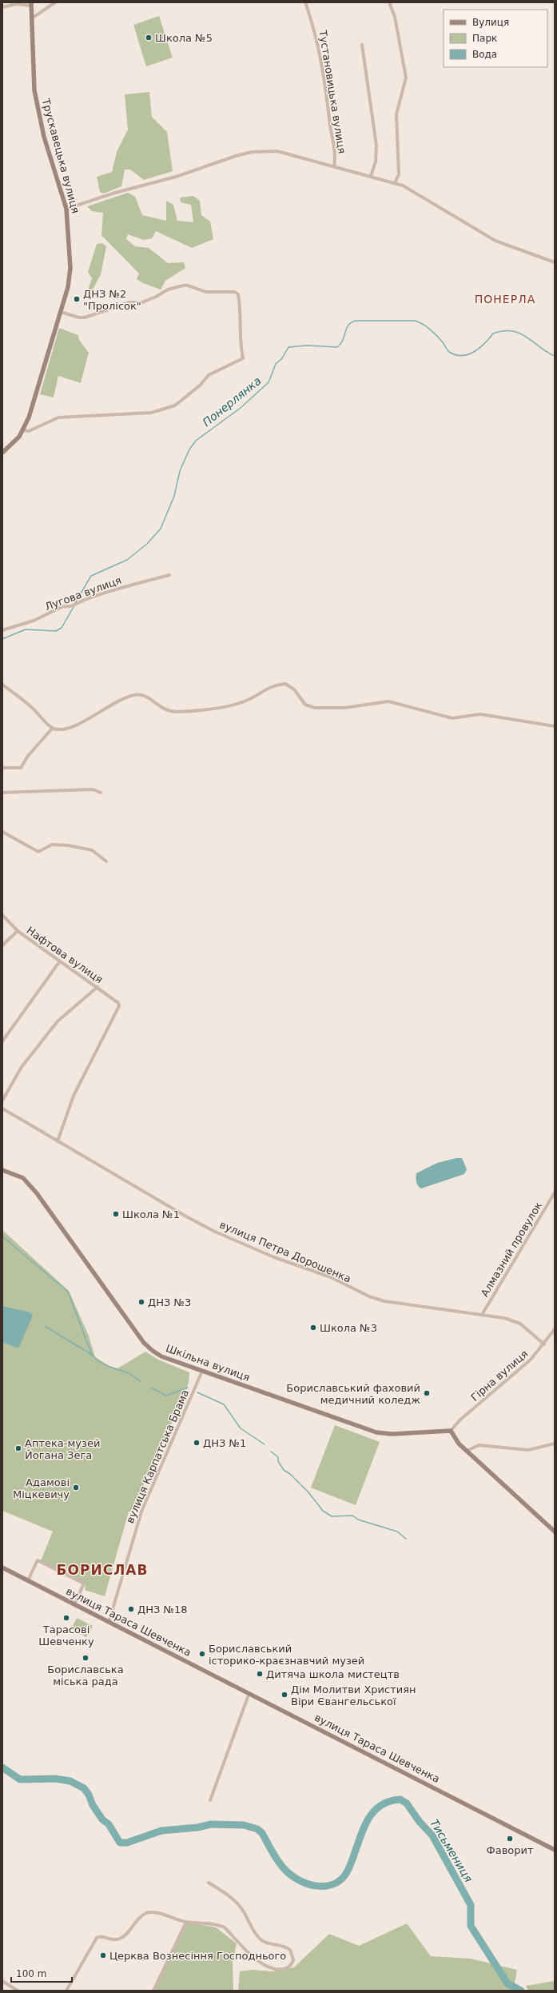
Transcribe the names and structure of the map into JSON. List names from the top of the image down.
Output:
{
  "streets": {
    "main road": ["Трускавецька вулиця", "Шкільна вулиця", "вулиця Тараса Шевченка"],
    "street": [
      "Тустановицька вулиця",
      "Лугова вулиця",
      "Нафтова вулиця",
      "Алмазний провулок",
      "вулиця Петра Дорошенка",
      "Гірна вулиця",
      "вулиця Карпатська Брама"
    ]
  },
  "crossings": [
    ["Нафтова вулиця", "вулиця Петра Дорошенка"],
    ["Алмазний провулок", "вулиця Петра Дорошенка"],
    ["вулиця Петра Дорошенка", "Гірна вулиця"],
    ["Шкільна вулиця", "Гірна вулиця"],
    ["Шкільна вулиця", "вулиця Карпатська Брама"],
    ["вулиця Карпатська Брама", "вулиця Тараса Шевченка"]
  ],
  "districts": ["ПОНЕРЛА", "БОРИСЛАВ"],
  "water": ["Понерлянка", "Тисьмениця"],
  "places": [
    "Школа №5",
    "ДНЗ №2 \"Пролісок\"",
    "Школа №1",
    "ДНЗ №3",
    "Школа №3",
    "Бориславський фаховий медичний коледж",
    "ДНЗ №1",
    "Аптека-музей Йогана Зега",
    "Адамові Міцкевичу",
    "ДНЗ №18",
    "Тарасові Шевченку",
    "Бориславський історико-краєзнавчий музей",
    "Бориславська міська рада",
    "Дитяча школа мистецтв",
    "Дім Молитви Християн Віри Євангельської",
    "Фаворит",
    "Церква Вознесіння Господнього"
  ],
  "legend": ["Вулиця", "Парк", "Вода"],
  "scale_bar": "100 m"
}
